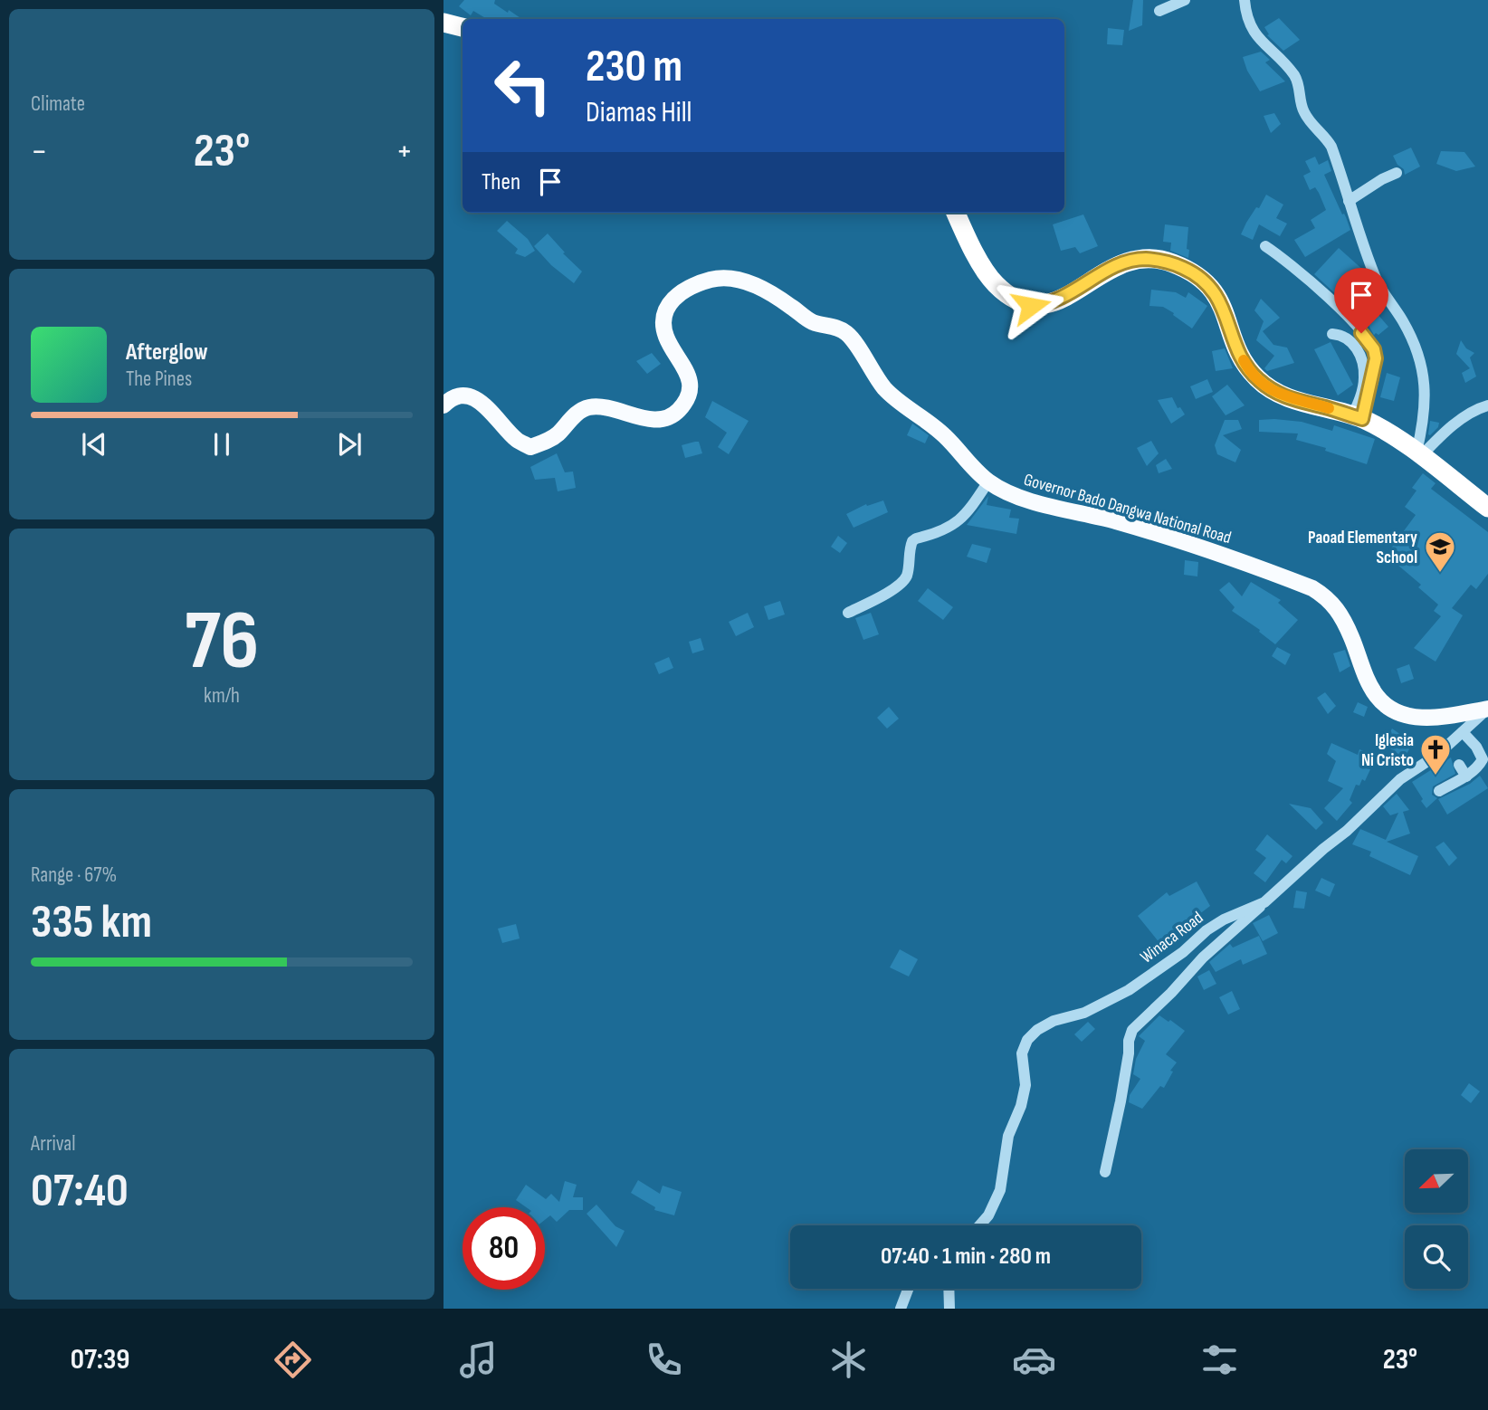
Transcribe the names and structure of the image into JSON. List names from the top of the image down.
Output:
{
  "streets": {
    "main road": ["Governor Bado Dangwa National Road"],
    "street": ["Winaca Road"]
  },
  "crossings": [
    ["Governor Bado Dangwa National Road", "Winaca Road"]
  ],
  "places": {
    "school or university": ["Paoad Elementary School"],
    "church": ["Iglesia Ni Cristo"]
  },
  "north": "bottom left",
  "page": {
    "tile": [
      "Climate",
      ["76", "km/h"],
      ["Range · 67%", "335 km"],
      ["Arrival", "07:40"]
    ],
    "turn": ["230 m", "Diamas Hill"],
    "heat": ["−", "23°", "+"],
    "then": "Then",
    "song": ["Afterglow", "The Pines"],
    "limit": "80",
    "trip": "07:40 · 1 min · 280 m",
    "tabs": ["07:39", "23°"]
  }
}
